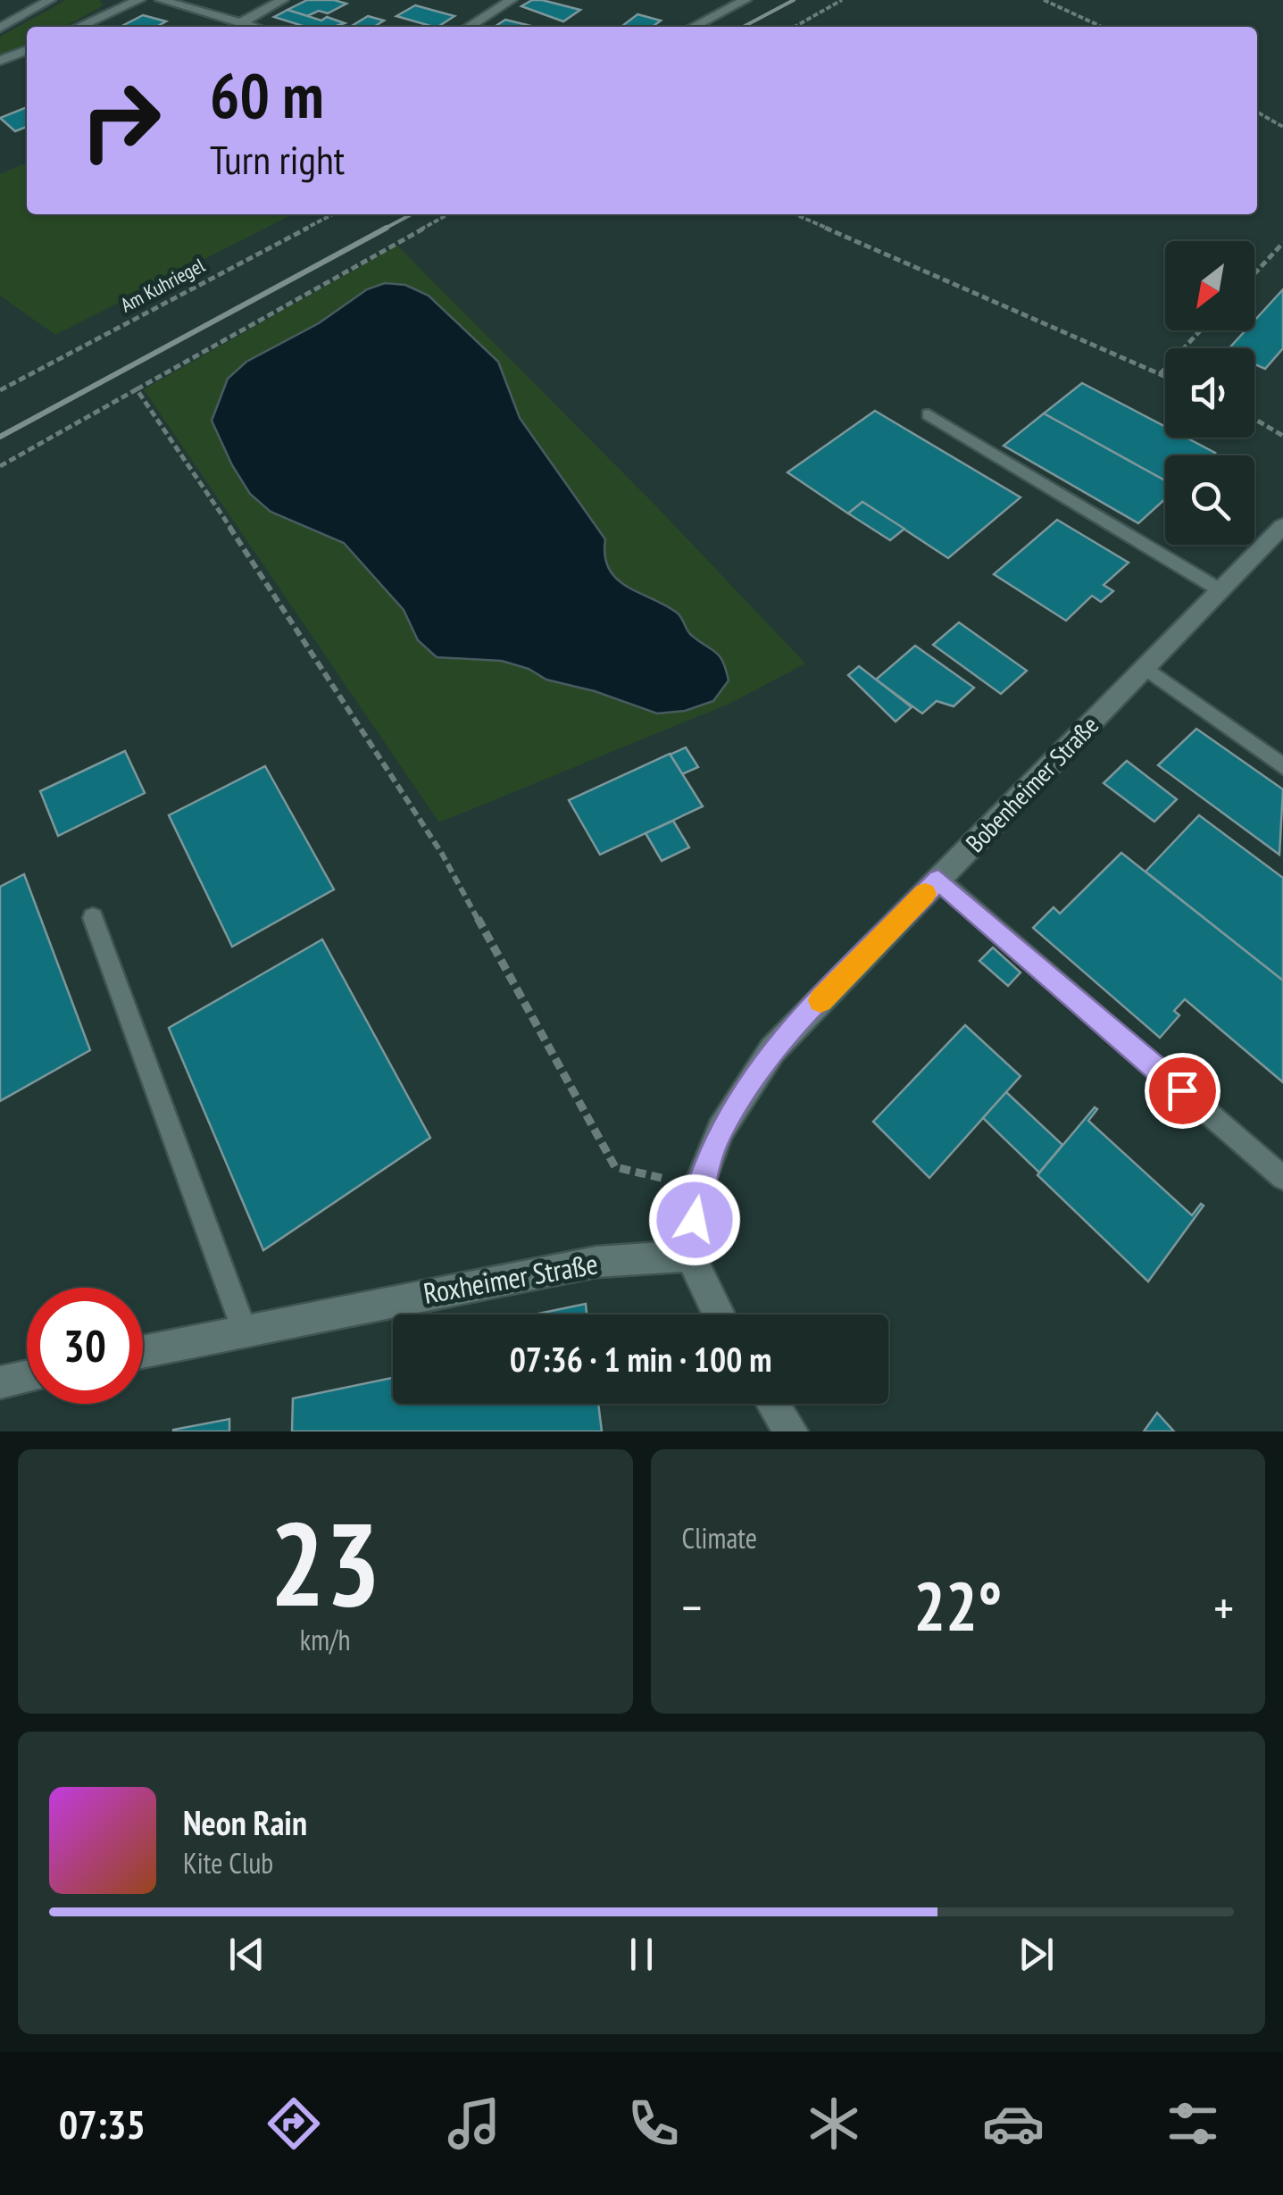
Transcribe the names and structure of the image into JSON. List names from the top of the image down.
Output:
{
  "streets": {
    "street": ["Bobenheimer Straße", "Roxheimer Straße"],
    "path": ["Am Kuhriegel"]
  },
  "crossings": [
    ["Bobenheimer Straße", "Roxheimer Straße"]
  ],
  "north": "bottom left",
  "page": {
    "turn": ["60 m", "Turn right"],
    "limit": "30",
    "trip": "07:36 · 1 min · 100 m",
    "tile": [
      ["23", "km/h"],
      "Climate"
    ],
    "heat": ["−", "22°", "+"],
    "song": ["Neon Rain", "Kite Club"],
    "tabs": "07:35"
  }
}
